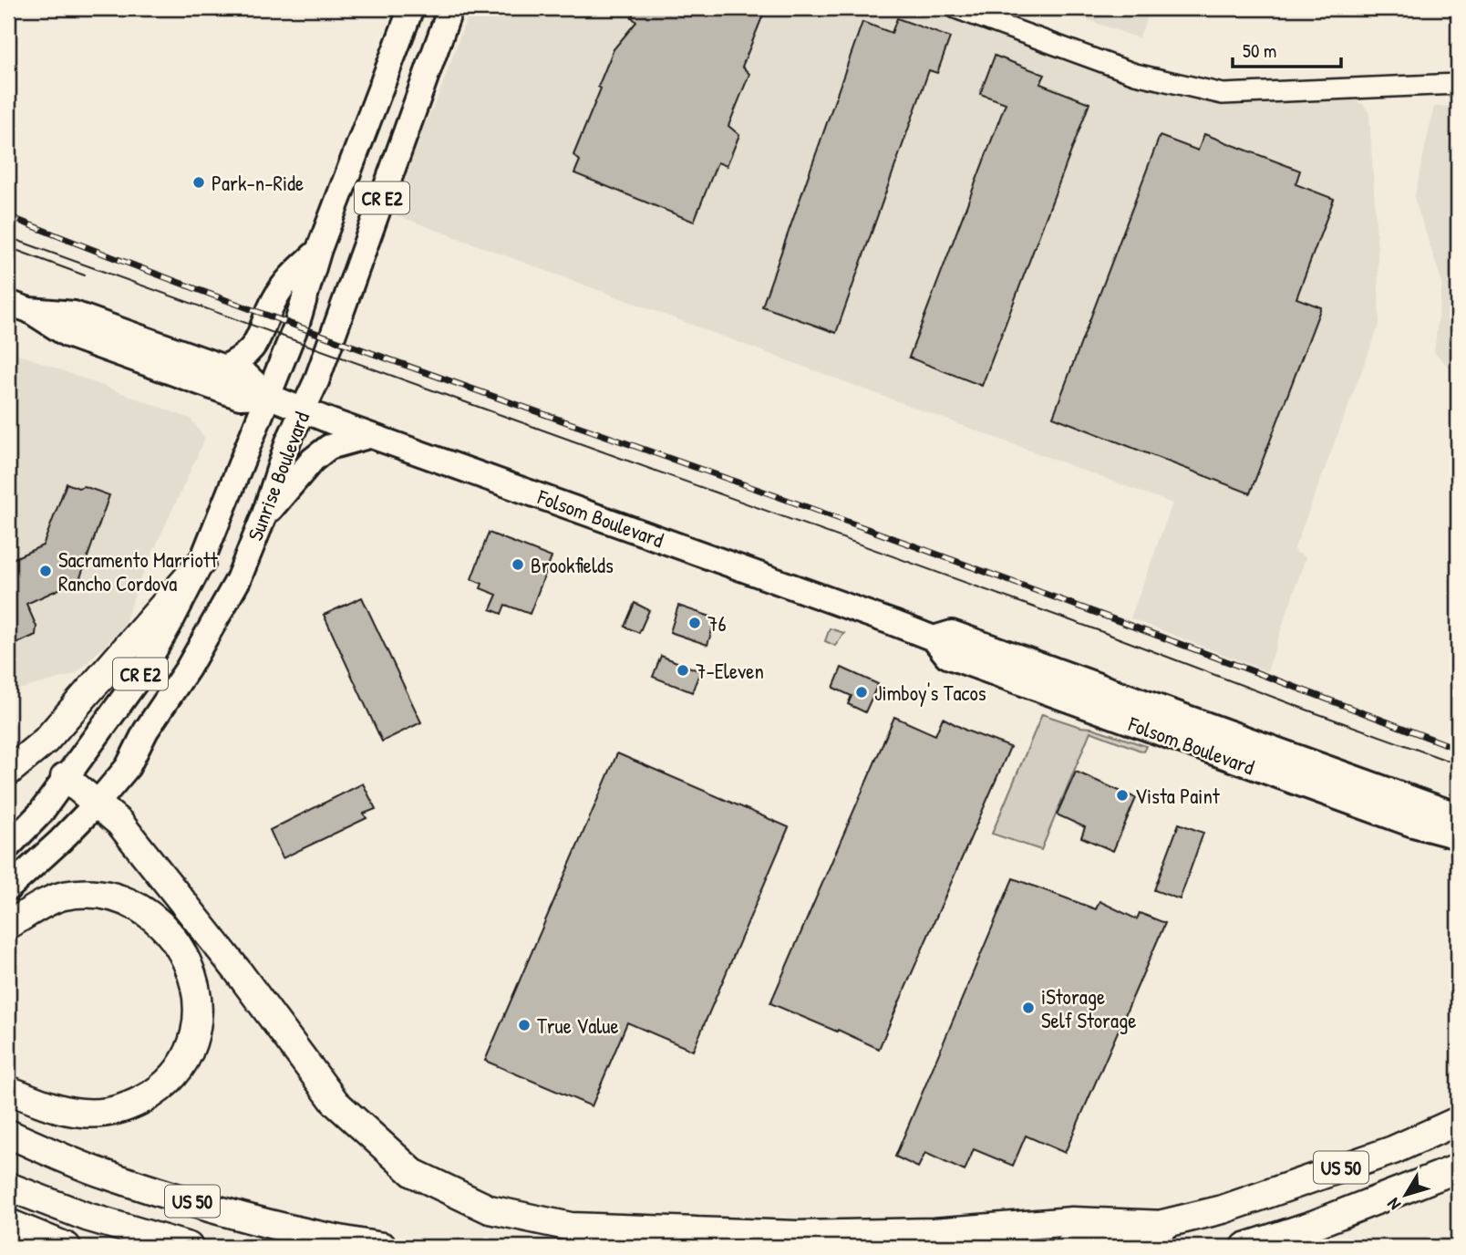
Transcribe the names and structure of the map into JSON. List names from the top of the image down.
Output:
{
  "streets": {
    "highway": ["US 50"],
    "main road": ["CR E2", "Sunrise Boulevard", "Folsom Boulevard"]
  },
  "crossings": [
    ["Sunrise Boulevard", "Folsom Boulevard"]
  ],
  "places": [
    "Park-n-Ride",
    "Brookfields",
    "Sacramento Marriott Rancho Cordova",
    "76",
    "7-Eleven",
    "Jimboy's Tacos",
    "Vista Paint",
    "iStorage Self Storage",
    "True Value"
  ],
  "scale_bar": "50 m",
  "north": "bottom left"
}
